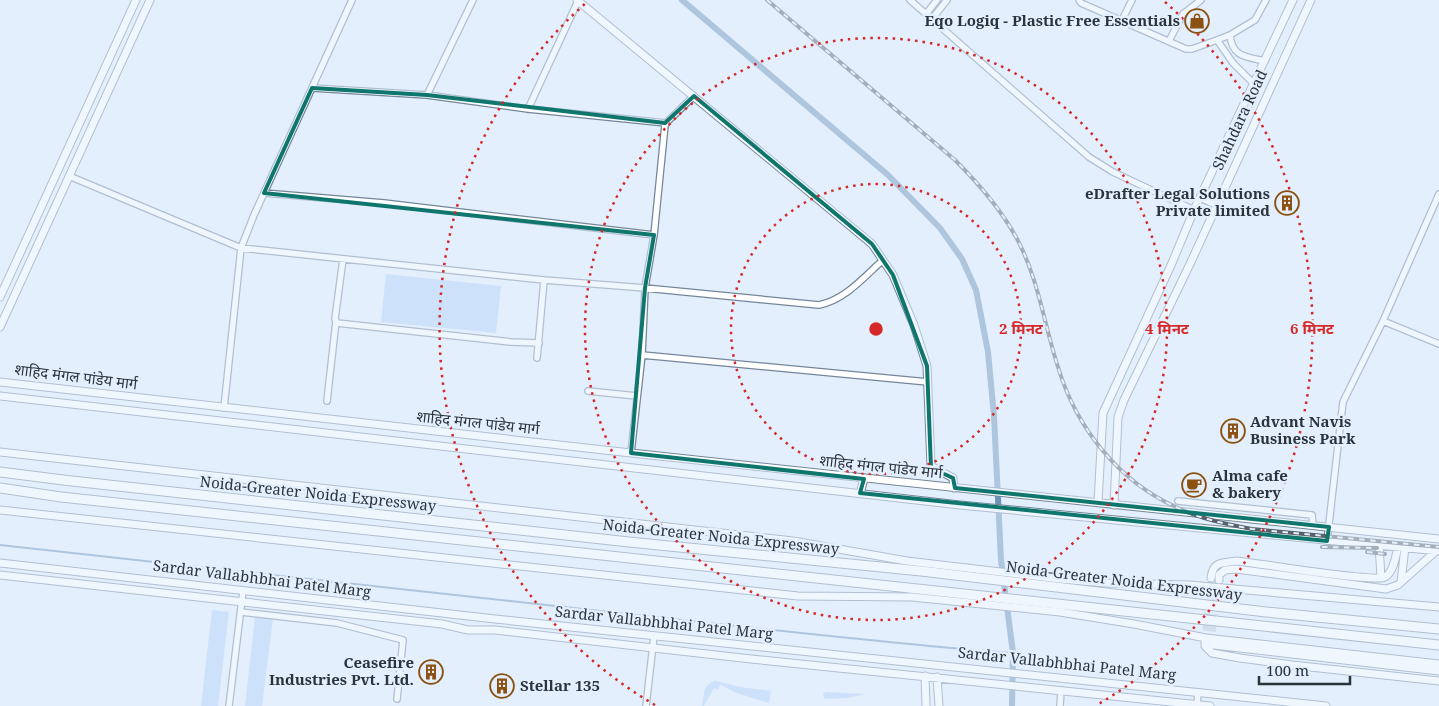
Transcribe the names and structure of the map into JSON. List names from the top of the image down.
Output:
{
  "streets": {
    "highway": ["Noida-Greater Noida Expressway"],
    "street": ["Shahdara Road", "शाहिद मंगल पांडेय मार्ग", "Sardar Vallabhbhai Patel Marg"]
  },
  "crossings": [
    ["Shahdara Road", "शाहिद मंगल पांडेय मार्ग"]
  ],
  "places": {
    "shop": ["Eqo Logiq - Plastic Free Essentials"],
    "building": [
      "eDrafter Legal Solutions Private limited",
      "Advant Navis Business Park",
      "Ceasefire Industries Pvt. Ltd.",
      "Stellar 135"
    ],
    "cafe": ["Alma cafe & bakery"]
  },
  "scale_bar": "100 m",
  "rings": ["2 मिनट", "4 मिनट", "6 मिनट"]
}
